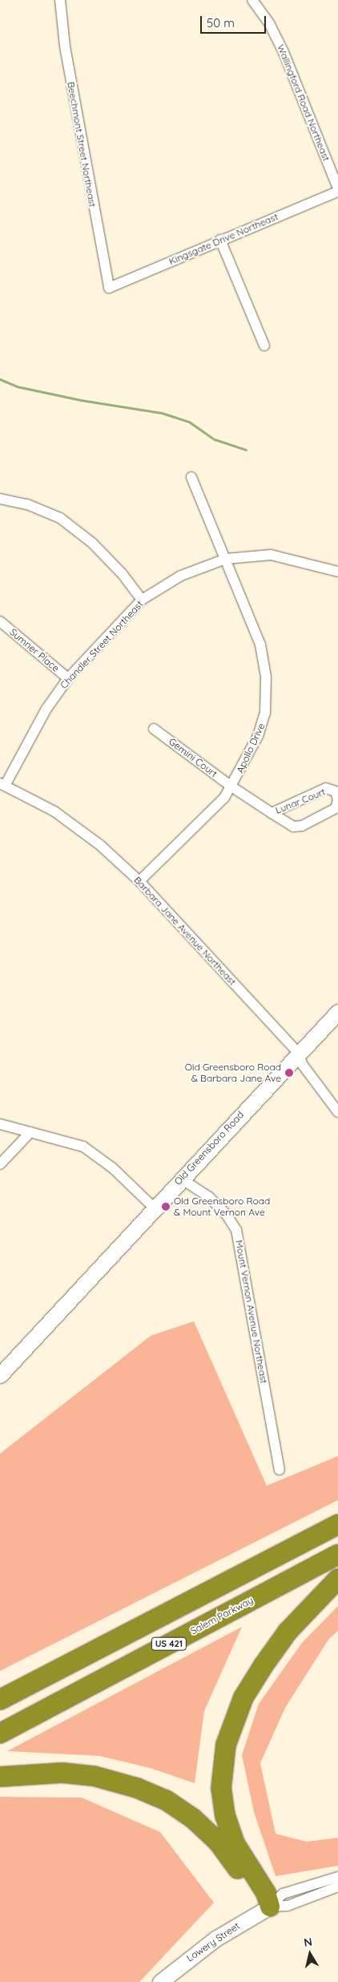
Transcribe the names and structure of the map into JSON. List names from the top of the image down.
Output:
{
  "streets": {
    "highway": ["Salem Parkway", "US 421"],
    "street": [
      "Wallingford Road Northeast",
      "Beechmont Street Northeast",
      "Kingsgate Drive Northeast",
      "Chandler Street Northeast",
      "Sumner Place",
      "Apollo Drive",
      "Gemini Court",
      "Lunar Court",
      "Barbara Jane Avenue Northeast",
      "Old Greensboro Road",
      "Mount Vernon Avenue Northeast",
      "Lowery Street"
    ]
  },
  "crossings": [
    ["Beechmont Street Northeast", "Kingsgate Drive Northeast"],
    ["Chandler Street Northeast", "Sumner Place"],
    ["Chandler Street Northeast", "Apollo Drive"],
    ["Chandler Street Northeast", "Barbara Jane Avenue Northeast"],
    ["Apollo Drive", "Gemini Court"],
    ["Apollo Drive", "Lunar Court"],
    ["Apollo Drive", "Barbara Jane Avenue Northeast"],
    ["Gemini Court", "Lunar Court"],
    ["Barbara Jane Avenue Northeast", "Old Greensboro Road"],
    ["Old Greensboro Road", "Mount Vernon Avenue Northeast"]
  ],
  "places": ["Old Greensboro Road & Barbara Jane Ave", "Old Greensboro Road & Mount Vernon Ave"],
  "scale_bar": "50 m",
  "north": "top"
}
